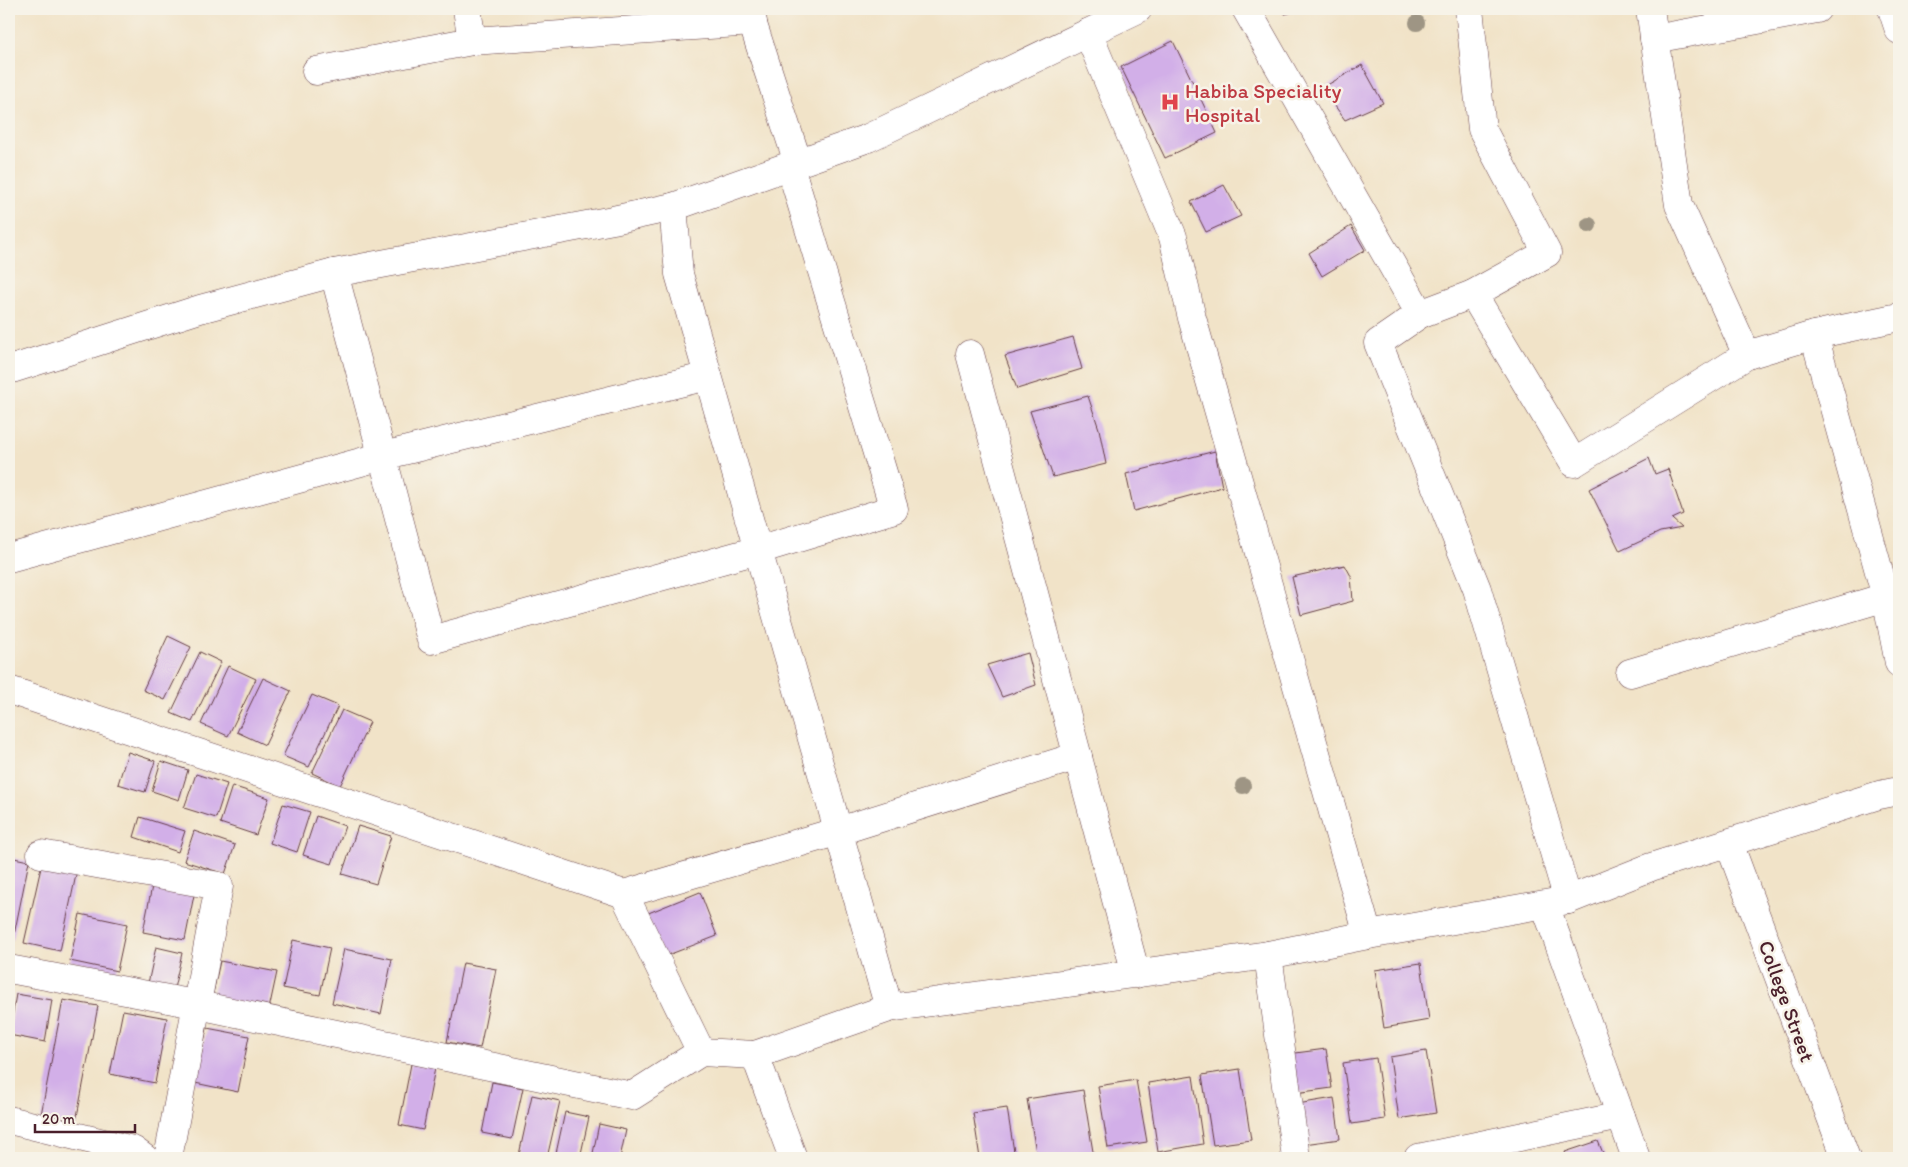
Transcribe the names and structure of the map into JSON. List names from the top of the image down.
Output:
{
  "streets": {
    "street": ["College Street"]
  },
  "places": {
    "hospital": ["Habiba Speciality Hospital"]
  },
  "scale_bar": "20 m"
}
